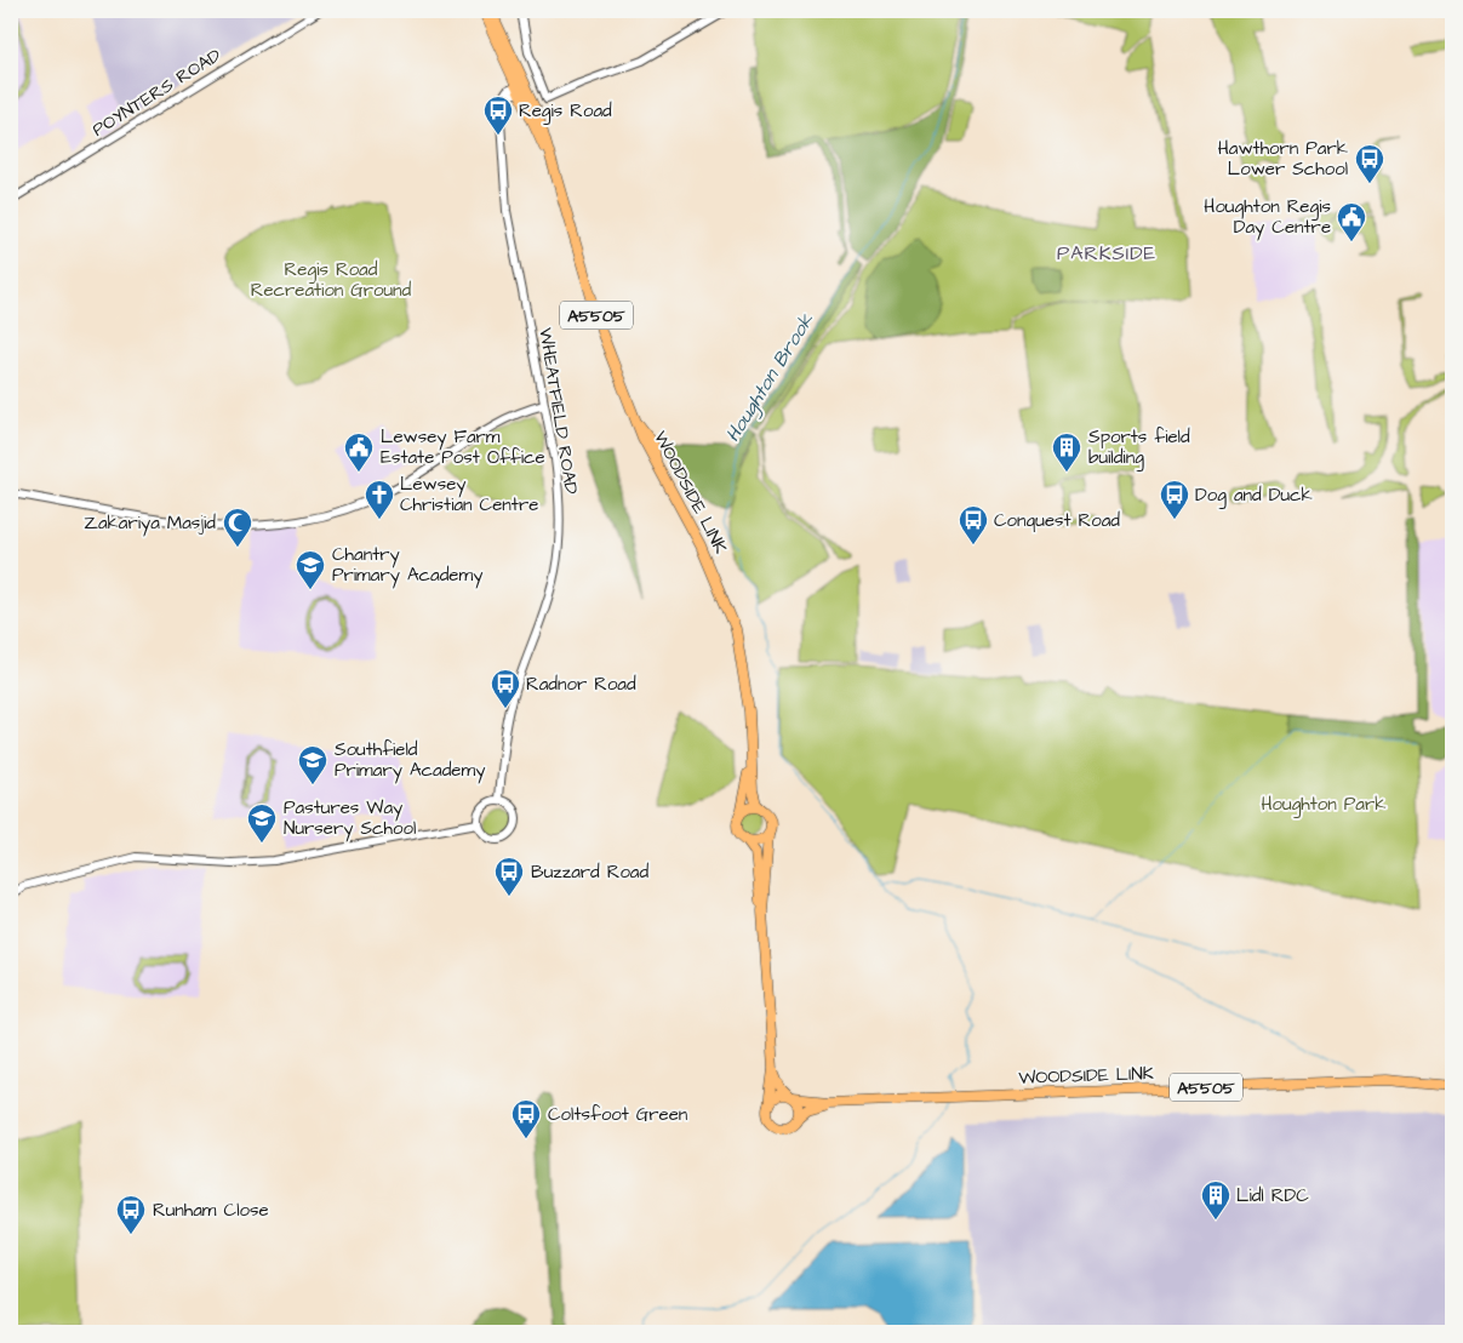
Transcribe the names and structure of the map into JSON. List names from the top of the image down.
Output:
{
  "streets": {
    "main road": ["A5505", "WOODSIDE LINK"],
    "street": ["POYNTERS ROAD", "WHEATFIELD ROAD"]
  },
  "crossings": [
    ["A5505", "WOODSIDE LINK"],
    ["WHEATFIELD ROAD", "WOODSIDE LINK"]
  ],
  "districts": ["PARKSIDE"],
  "water": ["Houghton Brook"],
  "parks": ["Regis Road Recreation Ground", "Houghton Park"],
  "places": {
    "bus stop": [
      "Regis Road",
      "Hawthorn Park Lower School",
      "Dog and Duck",
      "Conquest Road",
      "Radnor Road",
      "Buzzard Road",
      "Coltsfoot Green",
      "Runham Close"
    ],
    "public building": ["Houghton Regis Day Centre", "Lewsey Farm Estate Post Office"],
    "building": ["Sports field building", "Lidl RDC"],
    "church": ["Lewsey Christian Centre"],
    "mosque": ["Zakariya Masjid"],
    "school or university": ["Chantry Primary Academy", "Southfield Primary Academy", "Pastures Way Nursery School"]
  }
}
